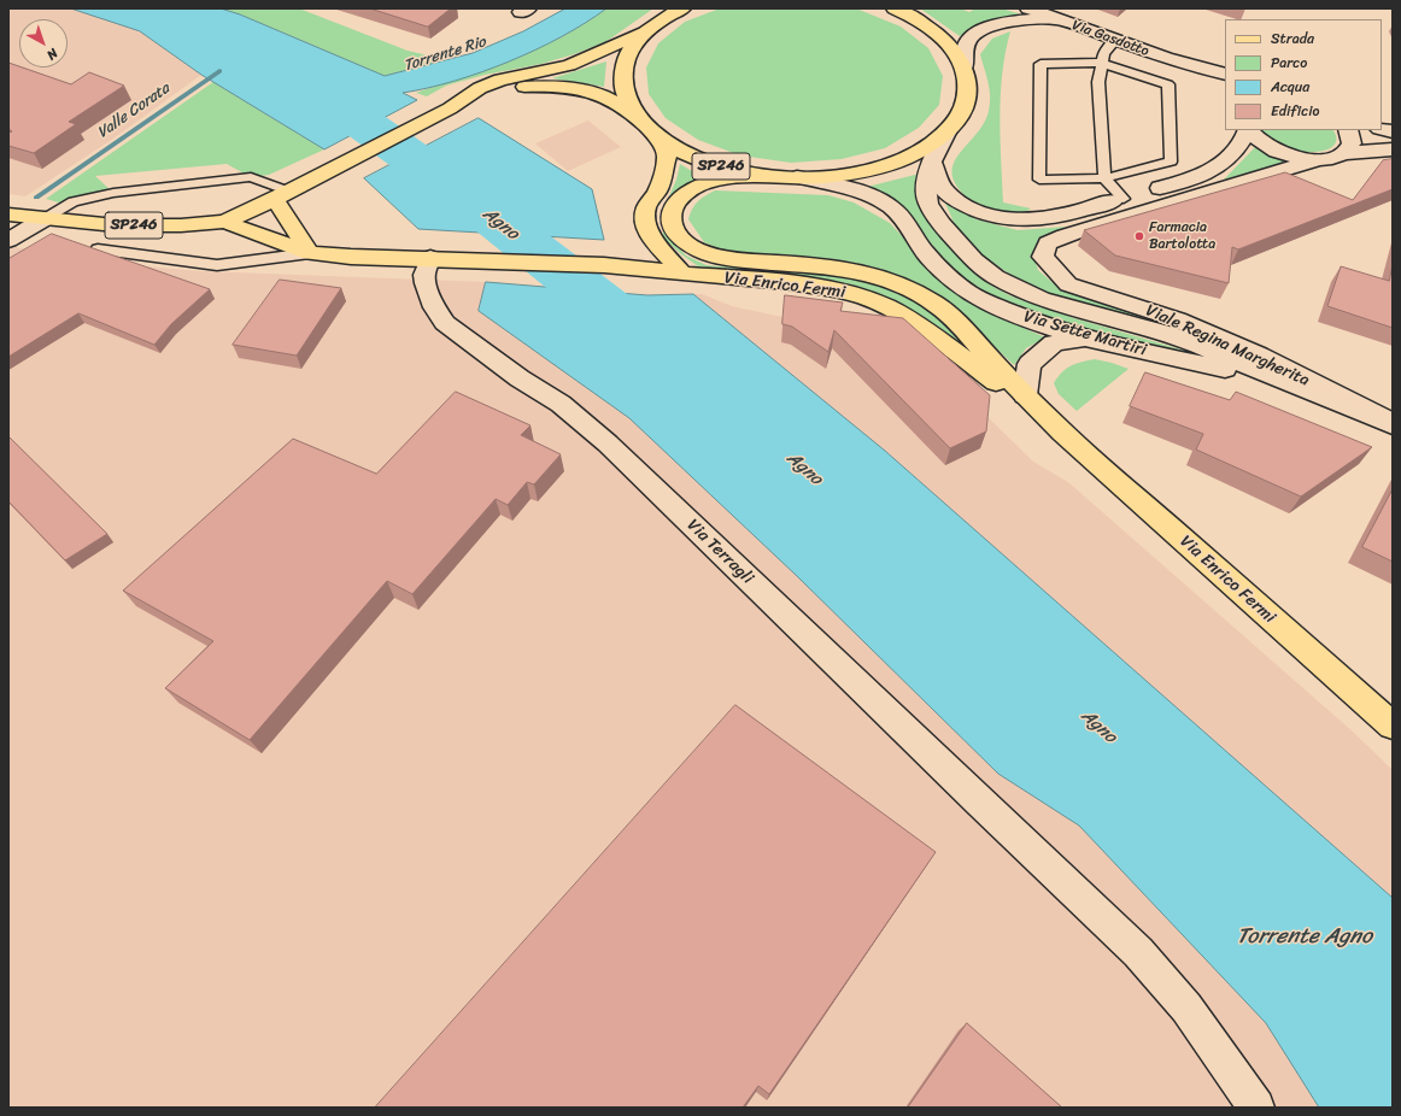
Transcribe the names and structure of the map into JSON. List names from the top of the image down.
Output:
{
  "streets": {
    "main road": ["SP246", "Via Enrico Fermi"],
    "street": [
      "Via Gasdotto",
      "Via Sette Martiri",
      "Viale Regina Margherita",
      "Via Terragli"
    ]
  },
  "crossings": [
    ["SP246", "Via Enrico Fermi"],
    ["SP246", "Via Sette Martiri"],
    ["Via Sette Martiri", "Viale Regina Margherita"]
  ],
  "water": [
    "Torrente Rio",
    "Valle Corata",
    "Agno",
    "Torrente Agno"
  ],
  "places": ["Farmacia Bartolotta"],
  "legend": [
    "Strada",
    "Parco",
    "Acqua",
    "Edificio"
  ],
  "north": "bottom right"
}
